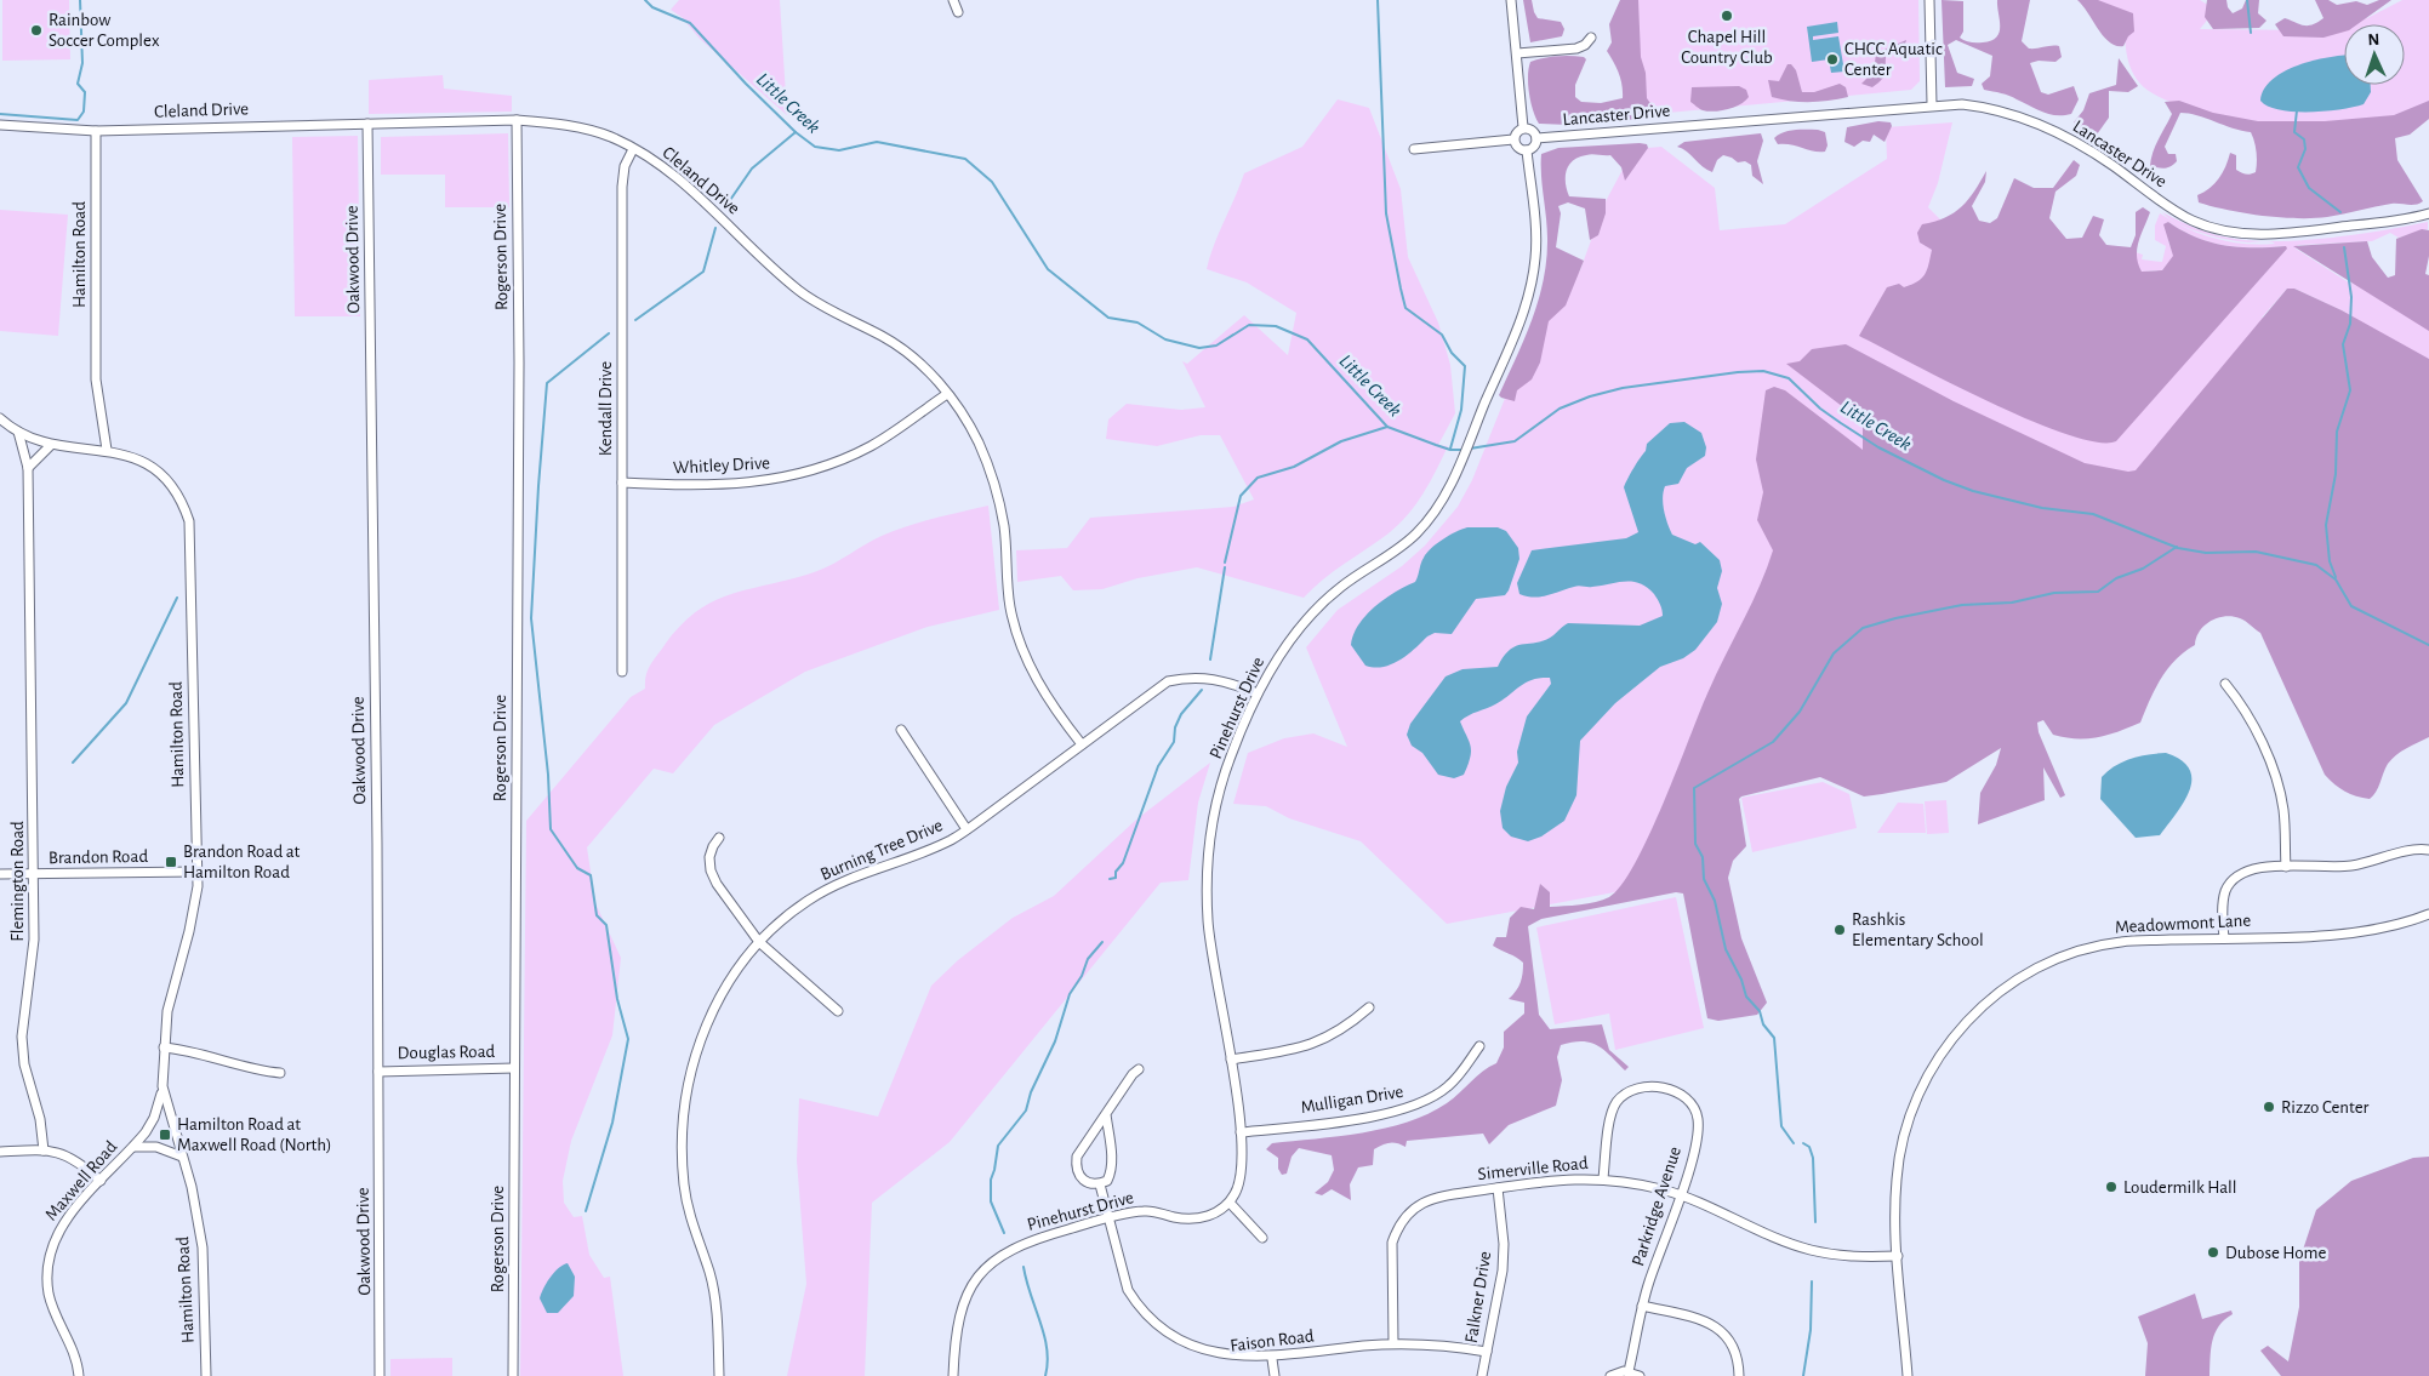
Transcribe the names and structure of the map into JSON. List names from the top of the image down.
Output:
{
  "streets": {
    "street": [
      "Cleland Drive",
      "Lancaster Drive",
      "Hamilton Road",
      "Rogerson Drive",
      "Oakwood Drive",
      "Kendall Drive",
      "Whitley Drive",
      "Pinehurst Drive",
      "Burning Tree Drive",
      "Brandon Road",
      "Flemington Road",
      "Meadowmont Lane",
      "Douglas Road",
      "Mulligan Drive",
      "Simerville Road",
      "Maxwell Road",
      "Parkridge Avenue",
      "Falkner Drive",
      "Faison Road"
    ]
  },
  "crossings": [
    ["Cleland Drive", "Hamilton Road"],
    ["Cleland Drive", "Rogerson Drive"],
    ["Cleland Drive", "Oakwood Drive"],
    ["Cleland Drive", "Kendall Drive"],
    ["Cleland Drive", "Whitley Drive"],
    ["Cleland Drive", "Burning Tree Drive"],
    ["Lancaster Drive", "Pinehurst Drive"],
    ["Hamilton Road", "Brandon Road"],
    ["Hamilton Road", "Maxwell Road"],
    ["Rogerson Drive", "Douglas Road"],
    ["Oakwood Drive", "Douglas Road"],
    ["Kendall Drive", "Whitley Drive"],
    ["Pinehurst Drive", "Burning Tree Drive"],
    ["Pinehurst Drive", "Mulligan Drive"],
    ["Brandon Road", "Flemington Road"],
    ["Meadowmont Lane", "Simerville Road"],
    ["Simerville Road", "Parkridge Avenue"],
    ["Simerville Road", "Falkner Drive"],
    ["Simerville Road", "Faison Road"],
    ["Falkner Drive", "Faison Road"]
  ],
  "water": ["Little Creek"],
  "places": {
    "other": [
      "Chapel Hill Country Club",
      "Rainbow Soccer Complex",
      "CHCC Aquatic Center",
      "Rashkis Elementary School",
      "Rizzo Center",
      "Loudermilk Hall",
      "Dubose Home"
    ],
    "transit": ["Brandon Road at Hamilton Road", "Hamilton Road at Maxwell Road (North)"]
  },
  "north": "top"
}
